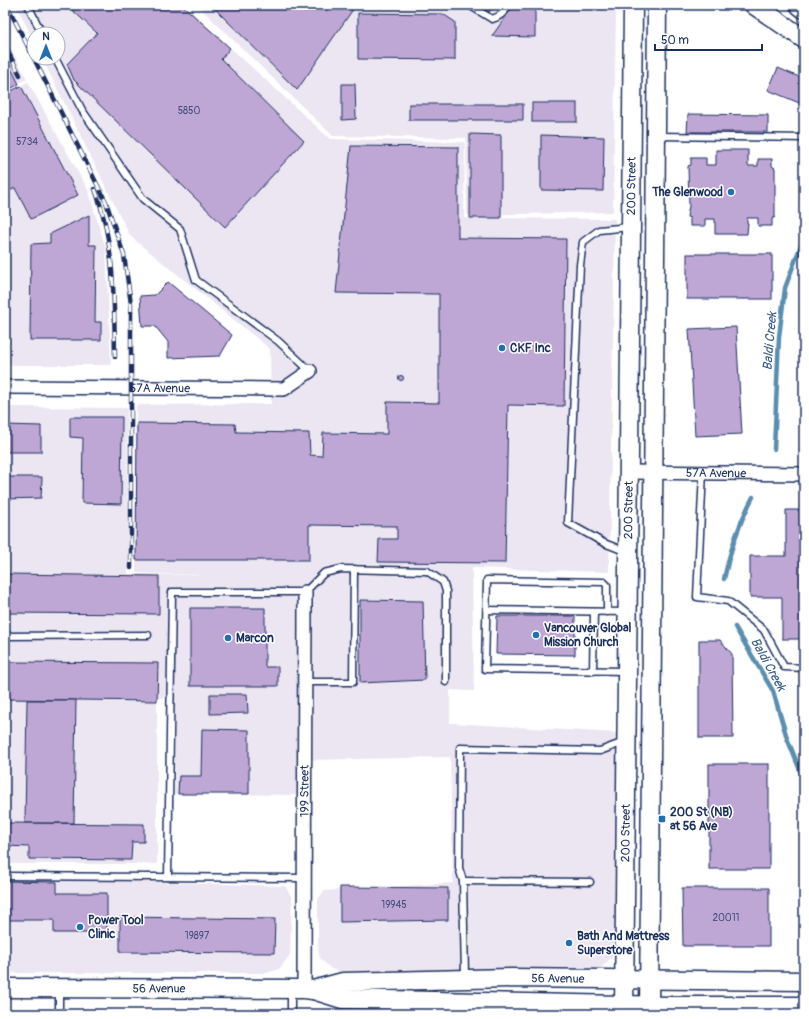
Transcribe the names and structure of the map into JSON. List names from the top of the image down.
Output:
{
  "streets": {
    "main road": ["200 Street", "56 Avenue"],
    "street": ["57A Avenue", "199 Street"]
  },
  "crossings": [
    ["200 Street", "57A Avenue"],
    ["200 Street", "56 Avenue"],
    ["199 Street", "56 Avenue"]
  ],
  "water": ["Baldi Creek"],
  "places": {
    "other": [
      "The Glenwood",
      "CKF Inc",
      "Vancouver Global Mission Church",
      "Marcon",
      "Power Tool Clinic",
      "Bath And Mattress Superstore"
    ],
    "transit": ["200 St (NB) at 56 Ave"]
  },
  "house_numbers": [
    "5850",
    "5734",
    "19945",
    "20011",
    "19897"
  ],
  "scale_bar": "50 m",
  "north": "top"
}
